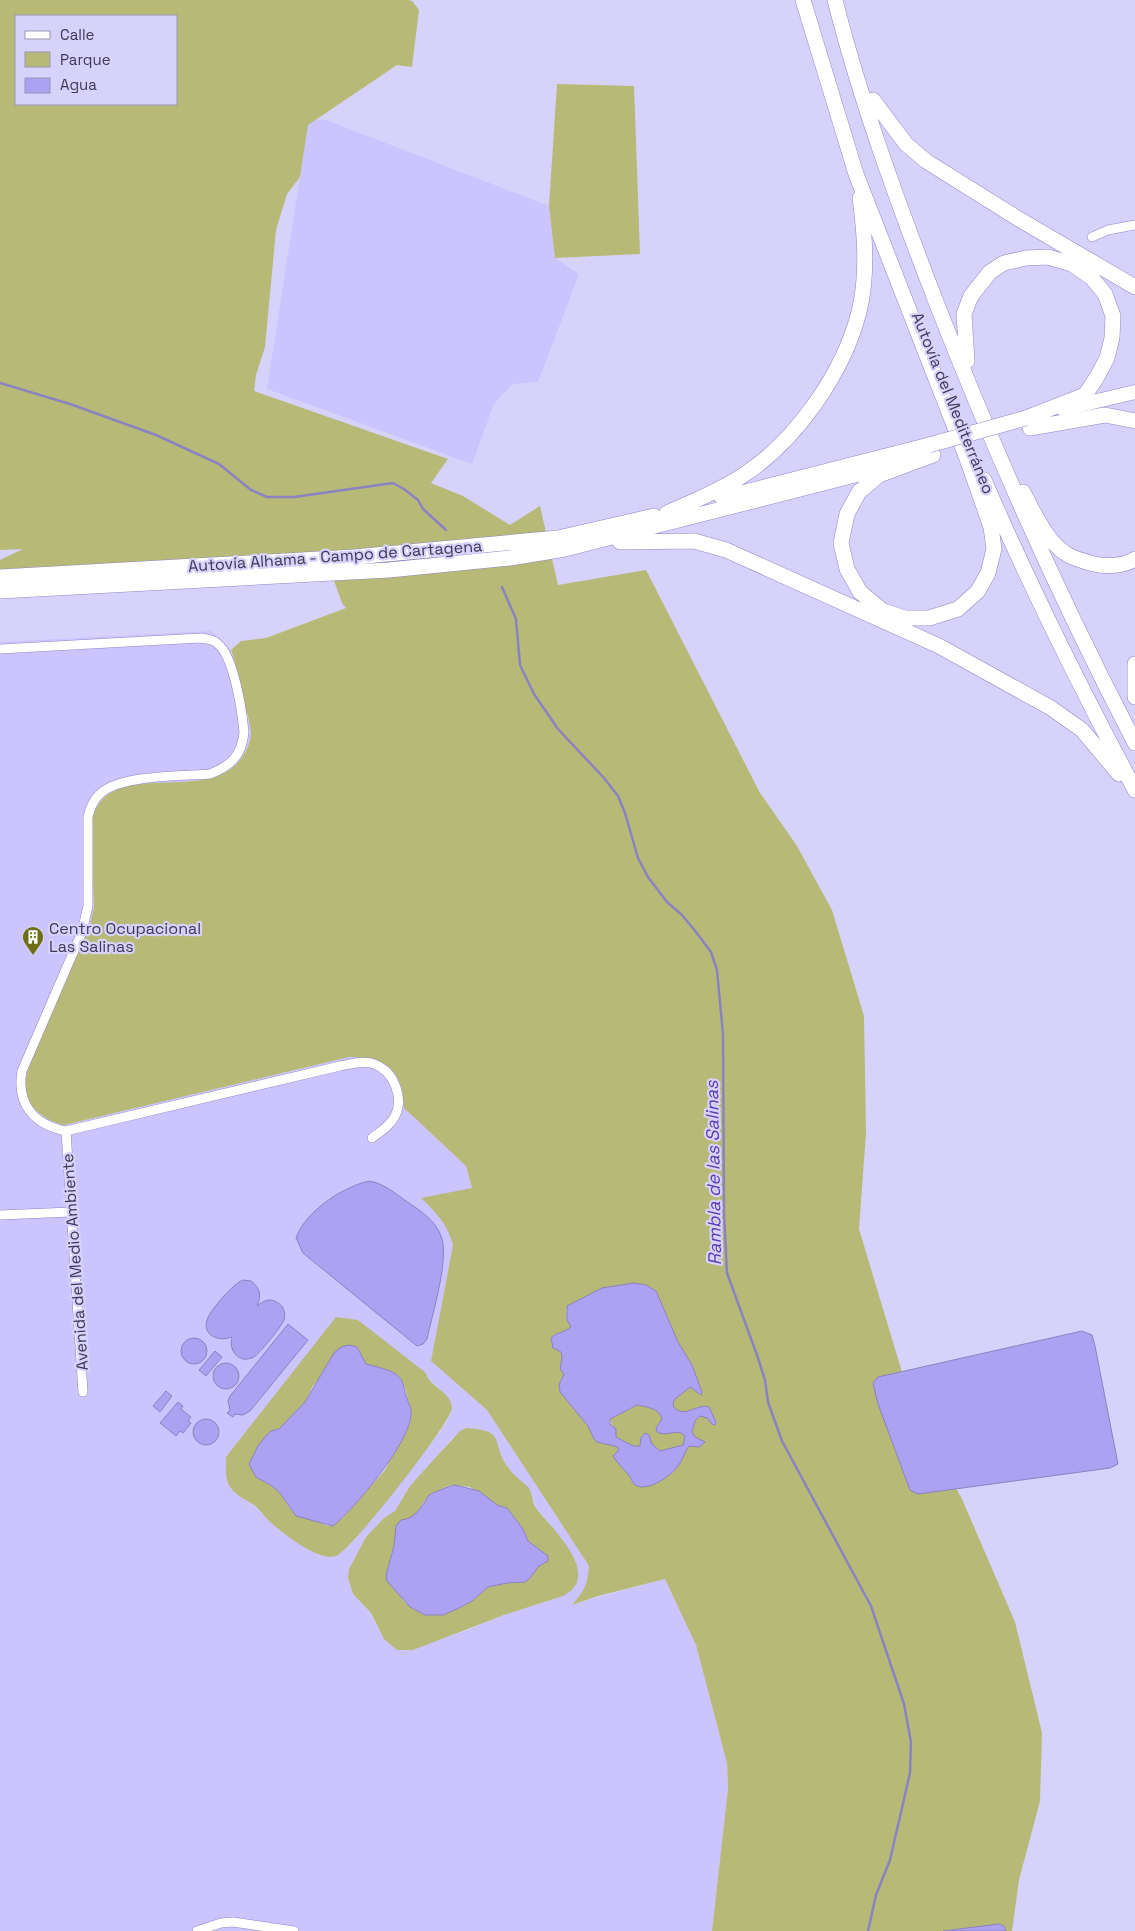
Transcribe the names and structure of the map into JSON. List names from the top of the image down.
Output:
{
  "streets": {
    "highway": ["Autovía del Mediterráneo", "Autovía Alhama - Campo de Cartagena"],
    "street": ["Avenida del Medio Ambiente"]
  },
  "water": ["Rambla de las Salinas"],
  "places": {
    "building": ["Centro Ocupacional Las Salinas"]
  },
  "legend": ["Calle", "Parque", "Agua"]
}
